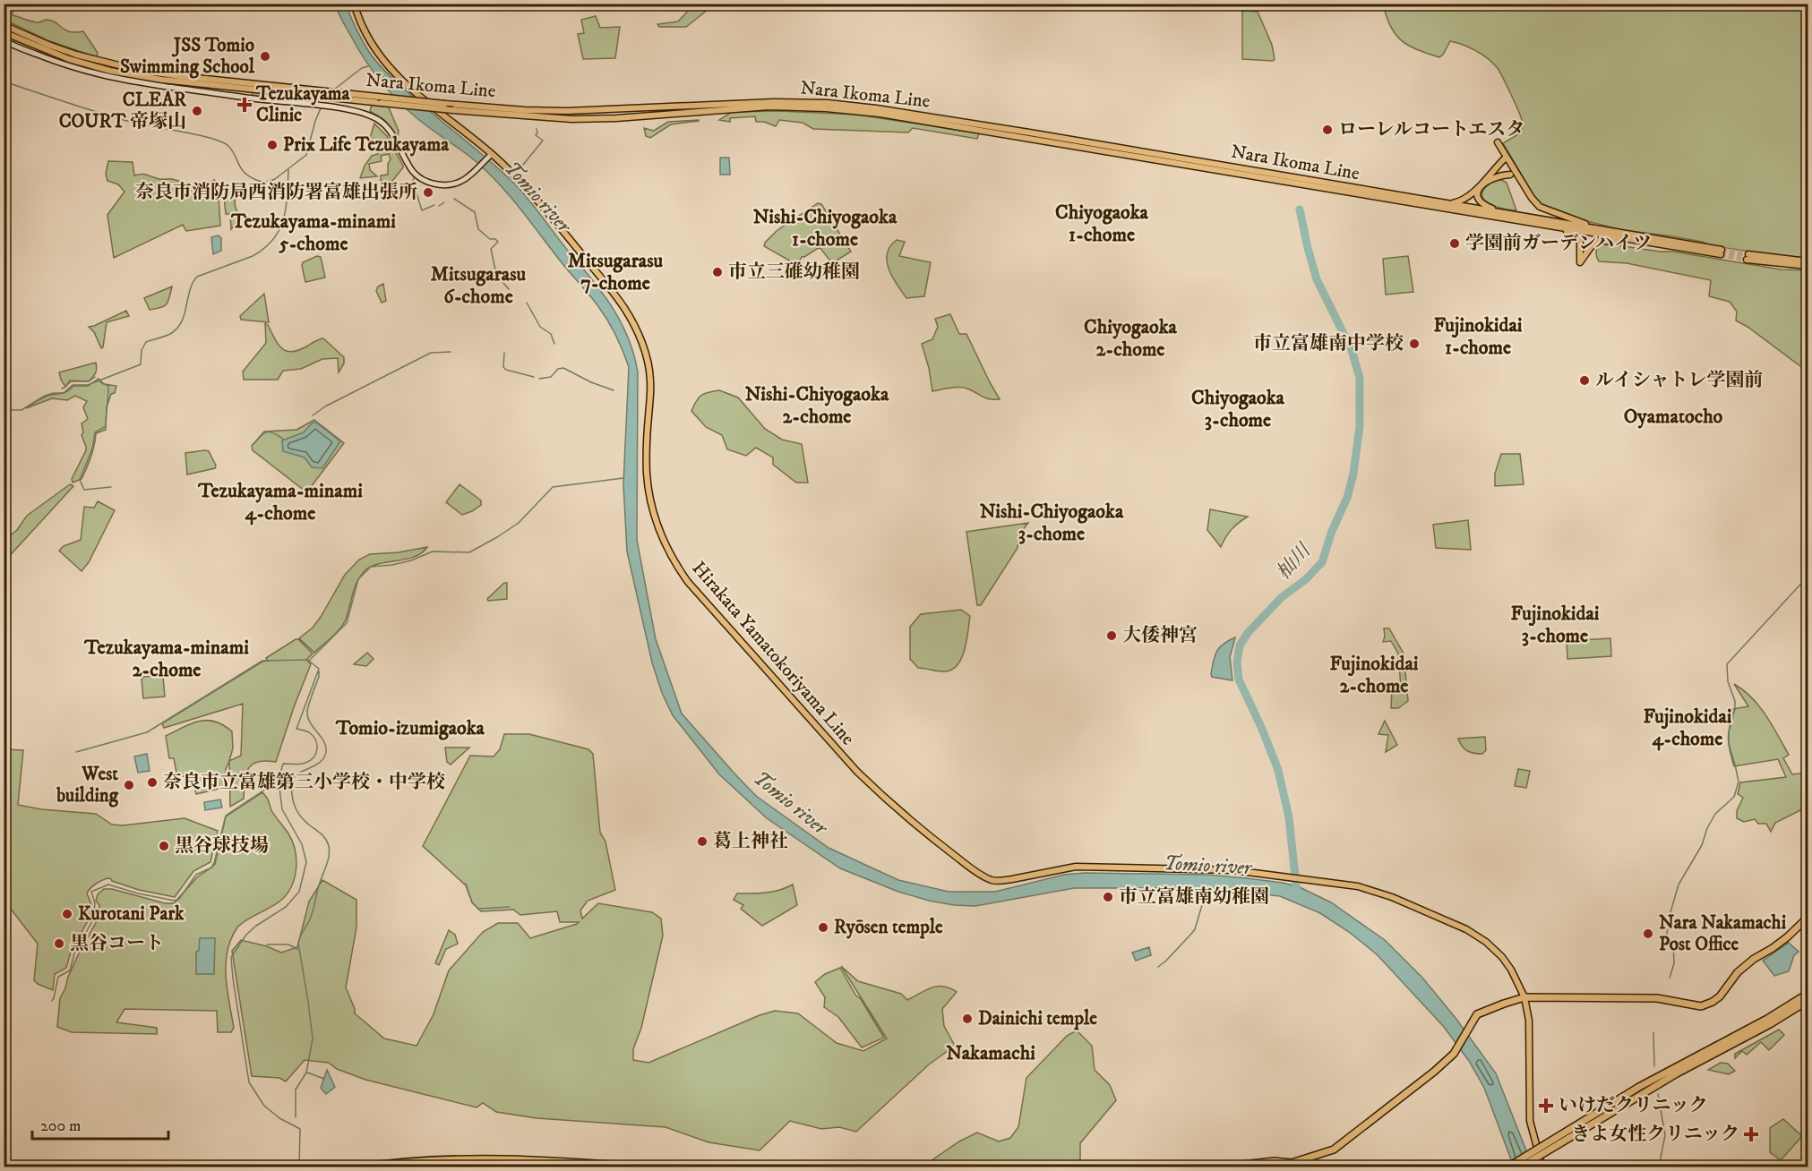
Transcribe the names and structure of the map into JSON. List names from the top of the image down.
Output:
{
  "streets": {
    "main road": ["Nara Ikoma Line", "Hirakata Yamatokoriyama Line"]
  },
  "districts": [
    "Chiyogaoka 1-chome",
    "Nishi-Chiyogaoka 1-chome",
    "Tezukayama-minami 5-chome",
    "Mitsugarasu 7-chome",
    "Mitsugarasu 6-chome",
    "Fujinokidai 1-chome",
    "Chiyogaoka 2-chome",
    "Nishi-Chiyogaoka 2-chome",
    "Chiyogaoka 3-chome",
    "Oyamatocho",
    "Tezukayama-minami 4-chome",
    "Nishi-Chiyogaoka 3-chome",
    "Fujinokidai 3-chome",
    "Tezukayama-minami 2-chome",
    "Fujinokidai 2-chome",
    "Fujinokidai 4-chome",
    "Tomio-izumigaoka",
    "Nakamachi"
  ],
  "water": ["Tomio river", "杣川"],
  "places": {
    "other": [
      "JSS Tomio Swimming School",
      "CLEAR COURT 帝塚山",
      "ローレルコートエスタ",
      "Prix Life Tezukayama",
      "奈良市消防局西消防署富雄出張所",
      "学園前ガーデンハイツ",
      "市立三碓幼稚園",
      "市立富雄南中学校",
      "ルイシャトレ学園前",
      "大倭神宮",
      "奈良市立富雄第三小学校・中学校",
      "West building",
      "葛上神社",
      "黒谷球技場",
      "市立富雄南幼稚園",
      "Kurotani Park",
      "Ryōsen temple",
      "Nara Nakamachi Post Office",
      "黒谷コート",
      "Dainichi temple"
    ],
    "health": ["Tezukayama Clinic", "いけだクリニック", "きよ女性クリニック"]
  },
  "scale_bar": "200 m"
}
